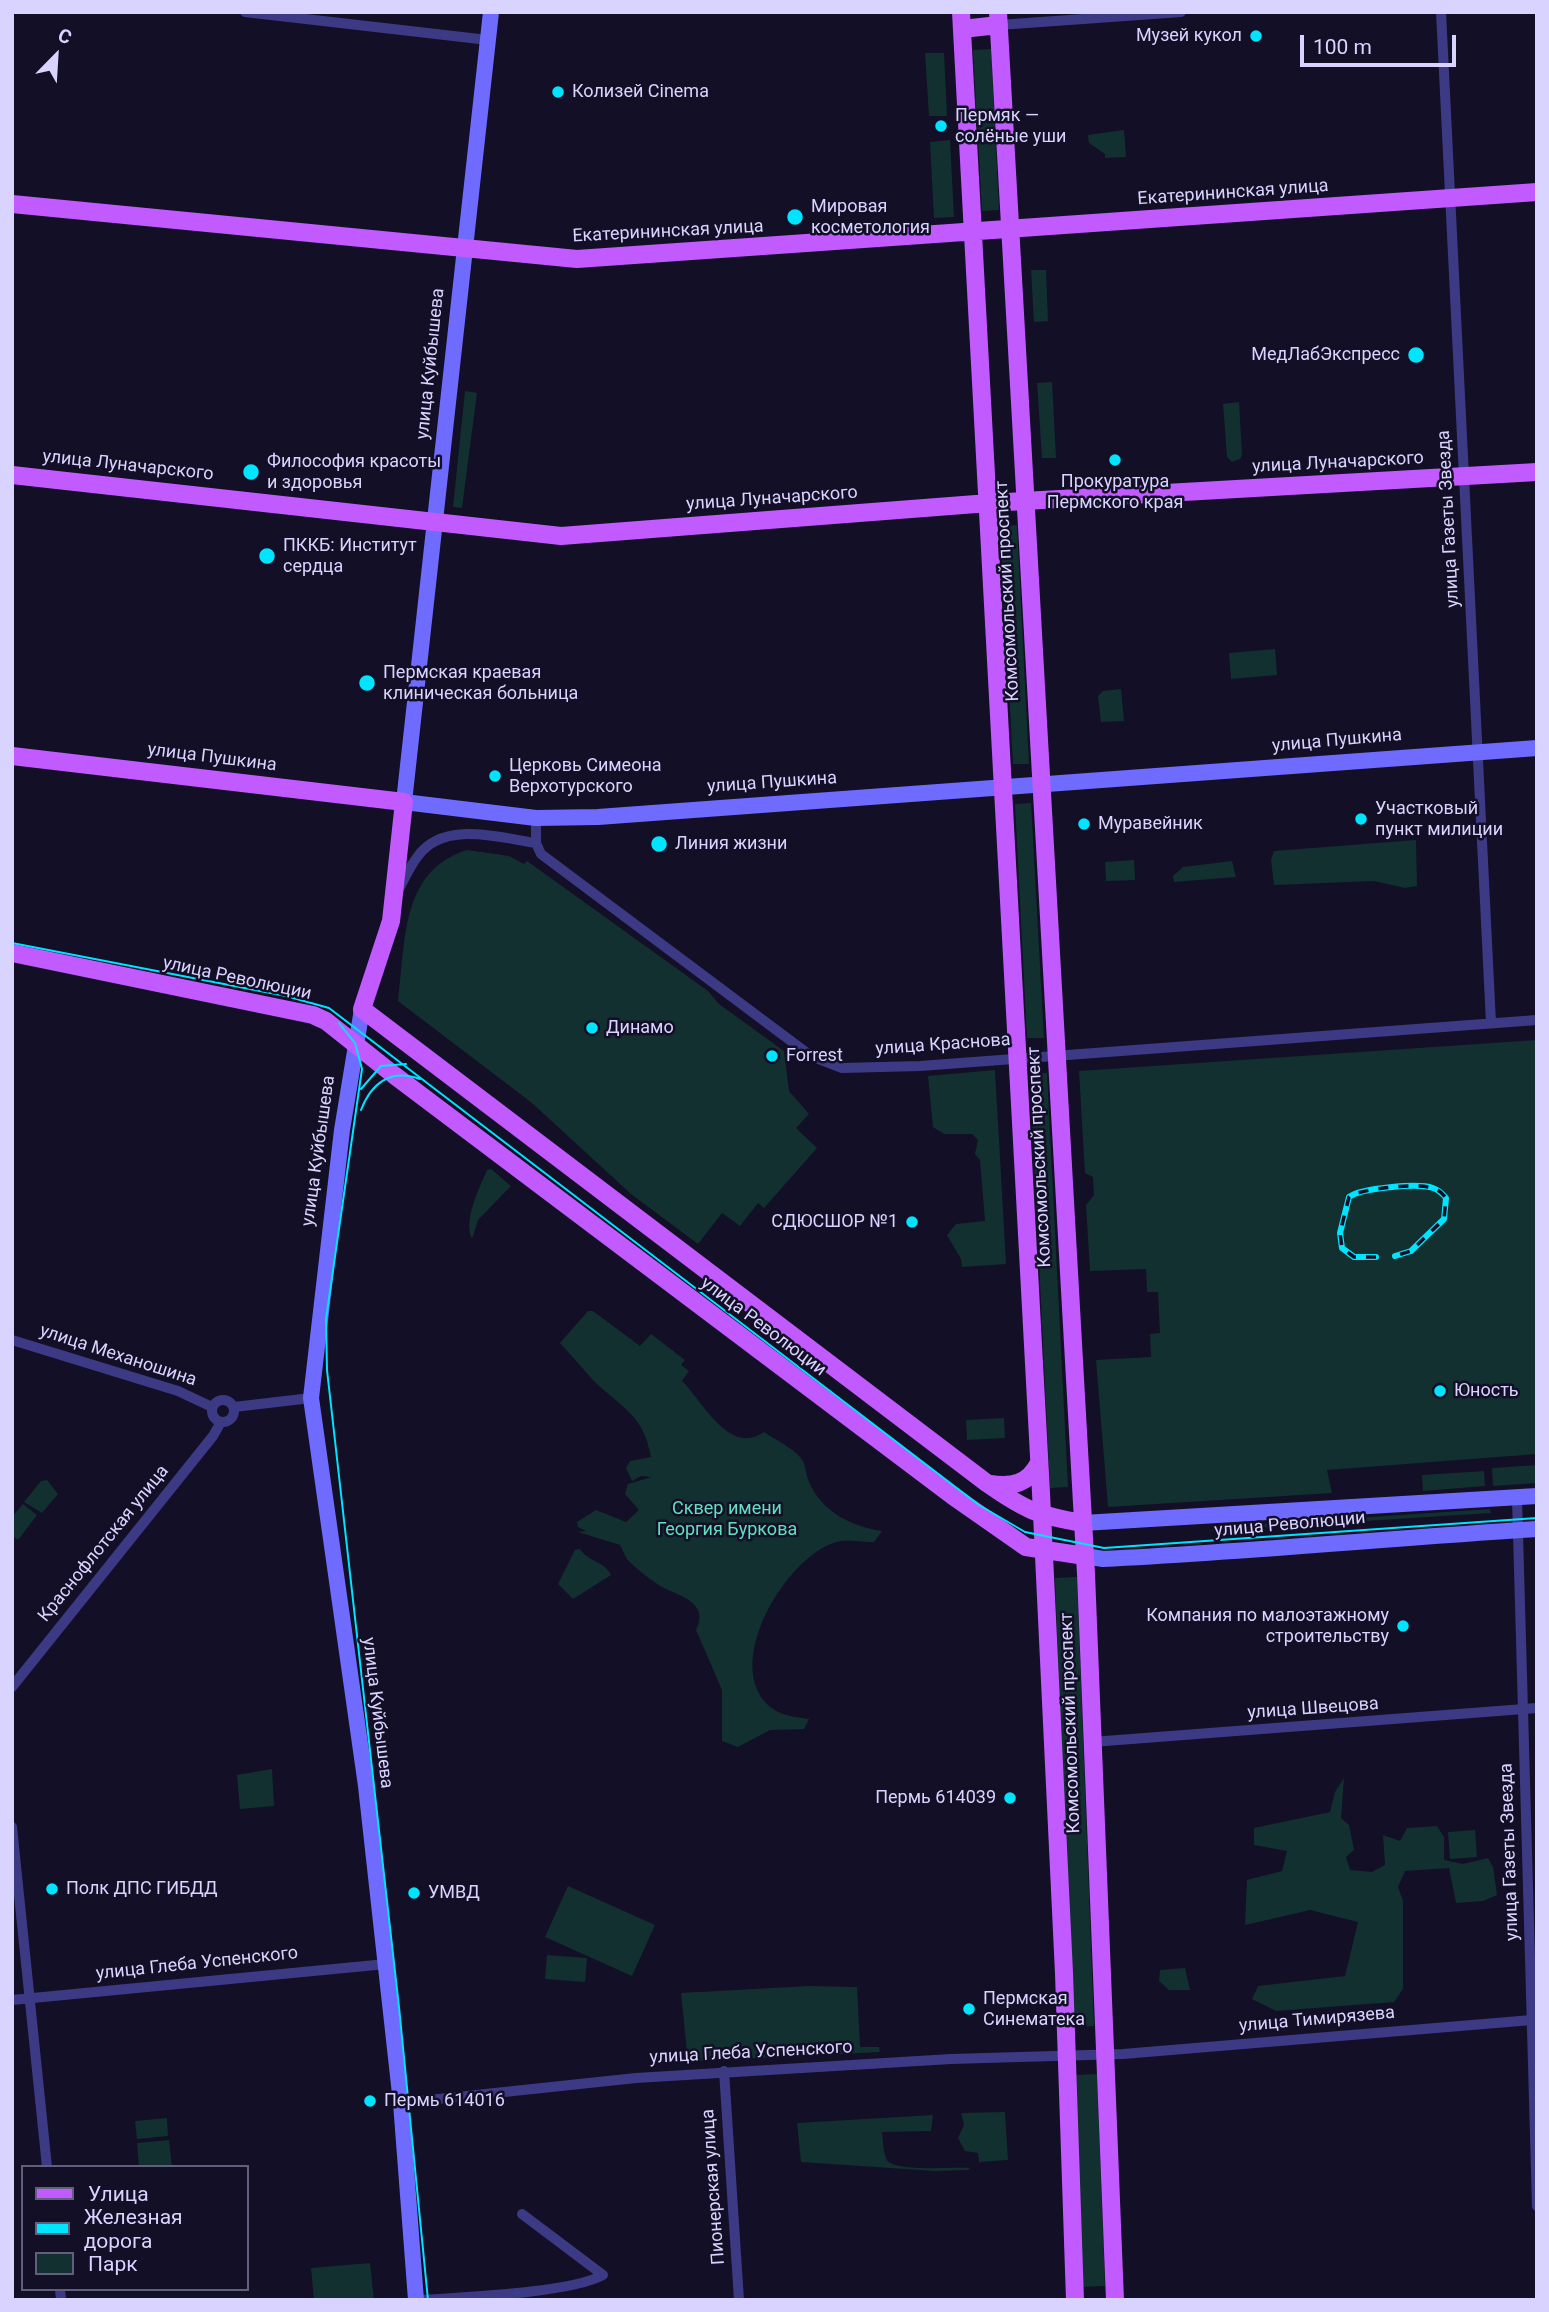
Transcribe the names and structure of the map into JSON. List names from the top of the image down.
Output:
{
  "streets": {
    "main road": [
      "Екатерининская улица",
      "улица Куйбышева",
      "улица Луначарского",
      "Комсомольский проспект",
      "улица Пушкина",
      "улица Революции"
    ],
    "street": [
      "улица Газеты Звезда",
      "улица Краснова",
      "улица Механошина",
      "Краснофлотская улица",
      "улица Швецова",
      "улица Глеба Успенского",
      "улица Тимирязева",
      "Пионерская улица"
    ]
  },
  "crossings": [
    ["Екатерининская улица", "улица Куйбышева"],
    ["Екатерининская улица", "улица Газеты Звезда"],
    ["Екатерининская улица", "Комсомольский проспект"],
    ["улица Куйбышева", "улица Луначарского"],
    ["улица Куйбышева", "улица Пушкина"],
    ["улица Куйбышева", "улица Революции"],
    ["улица Куйбышева", "улица Механошина"],
    ["улица Куйбышева", "улица Глеба Успенского"],
    ["улица Луначарского", "улица Газеты Звезда"],
    ["улица Луначарского", "Комсомольский проспект"],
    ["улица Газеты Звезда", "улица Пушкина"],
    ["улица Газеты Звезда", "улица Революции"],
    ["улица Газеты Звезда", "улица Краснова"],
    ["улица Газеты Звезда", "улица Швецова"],
    ["улица Газеты Звезда", "улица Тимирязева"],
    ["Комсомольский проспект", "улица Пушкина"],
    ["Комсомольский проспект", "улица Революции"],
    ["Комсомольский проспект", "улица Краснова"],
    ["Комсомольский проспект", "улица Швецова"],
    ["Комсомольский проспект", "улица Глеба Успенского"],
    ["Комсомольский проспект", "улица Тимирязева"],
    ["улица Механошина", "Краснофлотская улица"],
    ["улица Глеба Успенского", "улица Тимирязева"],
    ["улица Глеба Успенского", "Пионерская улица"]
  ],
  "parks": ["Сквер имени Георгия Буркова"],
  "places": [
    "Музей кукол",
    "Колизей Cinema",
    "Пермяк — солёные уши",
    "Мировая косметология",
    "МедЛабЭкспресс",
    "Прокуратура Пермского края",
    "Философия красоты и здоровья",
    "ПККБ: Институт сердца",
    "Пермская краевая клиническая больница",
    "Церковь Симеона Верхотурского",
    "Участковый пункт милиции",
    "Муравейник",
    "Линия жизни",
    "Динамо",
    "Forrest",
    "СДЮСШОР №1",
    "Юность",
    "Компания по малоэтажному строительству",
    "Пермь 614039",
    "Полк ДПС ГИБДД",
    "УМВД",
    "Пермская Синематека",
    "Пермь 614016"
  ],
  "legend": ["Улица", "Железная дорога", "Парк"],
  "scale_bar": "100 m",
  "north": "top right"
}
